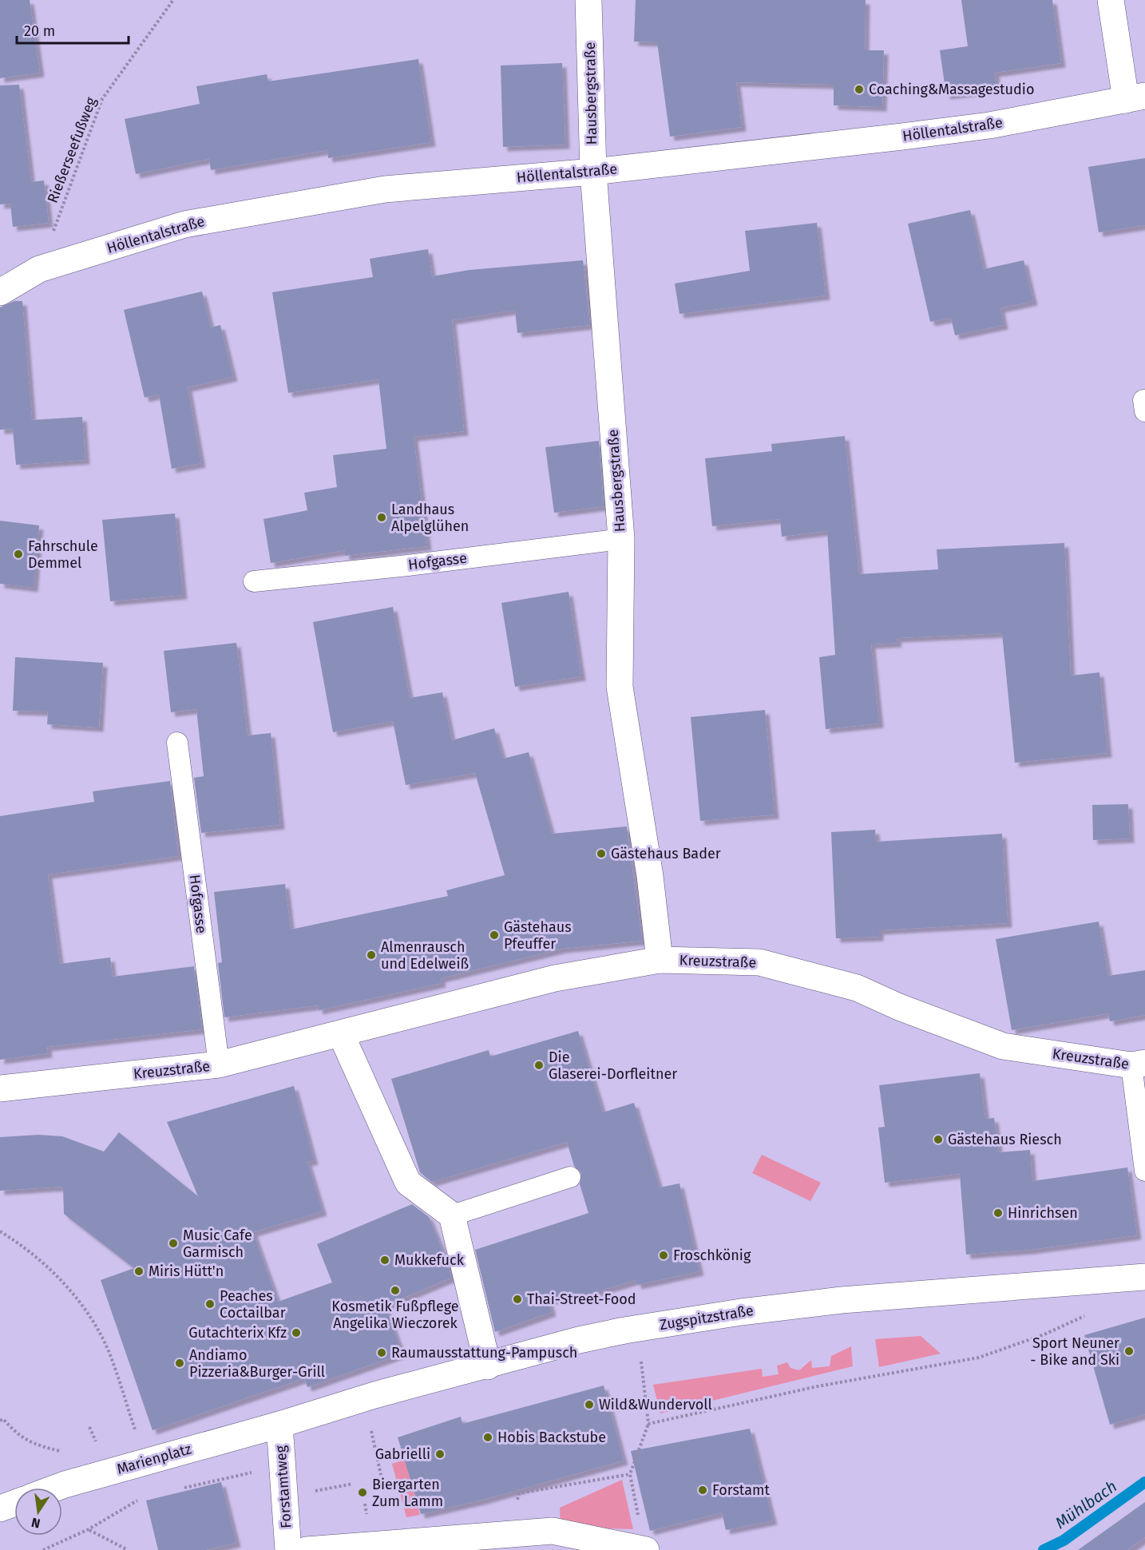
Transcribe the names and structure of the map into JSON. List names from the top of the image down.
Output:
{
  "streets": {
    "street": [
      "Hausbergstraße",
      "Höllentalstraße",
      "Kreuzstraße",
      "Zugspitzstraße",
      "Marienplatz",
      "Forstamtweg"
    ],
    "lane": ["Hofgasse"],
    "path": ["Rießerseefußweg"]
  },
  "crossings": [
    ["Hausbergstraße", "Höllentalstraße"],
    ["Hausbergstraße", "Hofgasse"],
    ["Hausbergstraße", "Kreuzstraße"],
    ["Höllentalstraße", "Rießerseefußweg"],
    ["Hofgasse", "Kreuzstraße"],
    ["Zugspitzstraße", "Marienplatz"],
    ["Zugspitzstraße", "Forstamtweg"],
    ["Marienplatz", "Forstamtweg"]
  ],
  "water": ["Mühlbach"],
  "places": [
    "Coaching&Massagestudio",
    "Landhaus Alpelglühen",
    "Fahrschule Demmel",
    "Gästehaus Bader",
    "Gästehaus Pfeuffer",
    "Almenrausch und Edelweiß",
    "Die Glaserei-Dorfleitner",
    "Gästehaus Riesch",
    "Hinrichsen",
    "Music Cafe Garmisch",
    "Froschkönig",
    "Mukkefuck",
    "Miris Hütt'n",
    "Kosmetik Fußpflege Angelika Wieczorek",
    "Thai-Street-Food",
    "Peaches Coctailbar",
    "Gutachterix Kfz",
    "Sport Neuner - Bike and Ski",
    "Raumausstattung-Pampusch",
    "Andiamo Pizzeria&Burger-Grill",
    "Wild&Wundervoll",
    "Hobis Backstube",
    "Gabrielli",
    "Forstamt",
    "Biergarten Zum Lamm"
  ],
  "scale_bar": "20 m",
  "north": "bottom"
}
